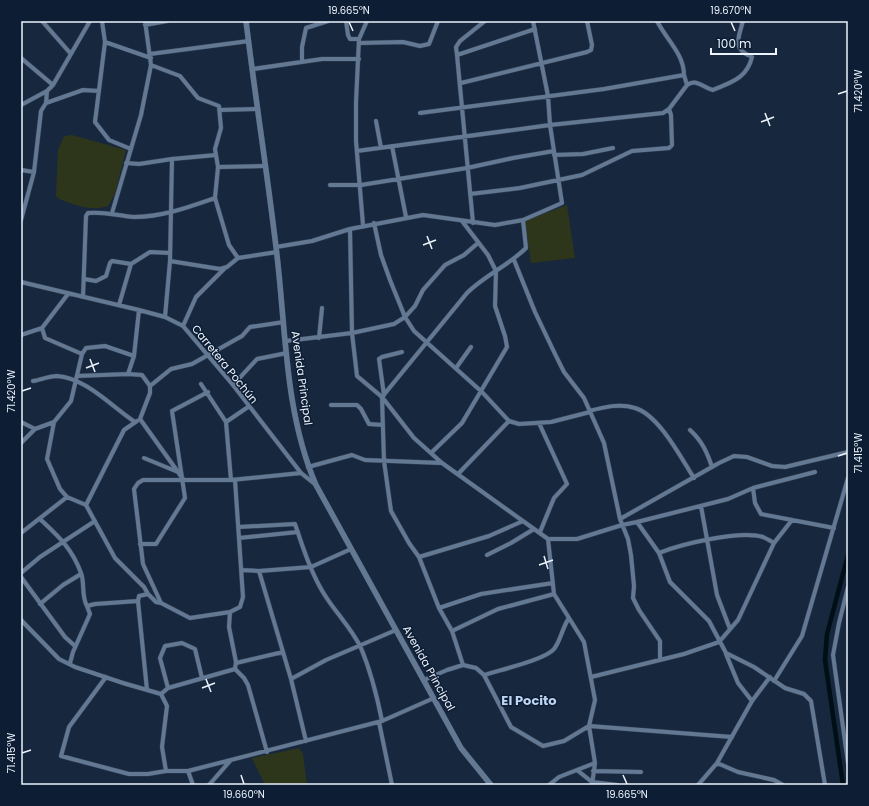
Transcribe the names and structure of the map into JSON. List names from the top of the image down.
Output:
{
  "streets": {
    "main road": ["Avenida Principal"],
    "street": ["Carretera Pochún"]
  },
  "crossings": [
    ["Carretera Pochún", "Avenida Principal"]
  ],
  "districts": ["El Pocito"],
  "scale_bar": "100 m",
  "coordinates": [
    "19.665°N",
    "19.670°N",
    "71.420°W",
    "71.415°W",
    "19.660°N"
  ]
}
